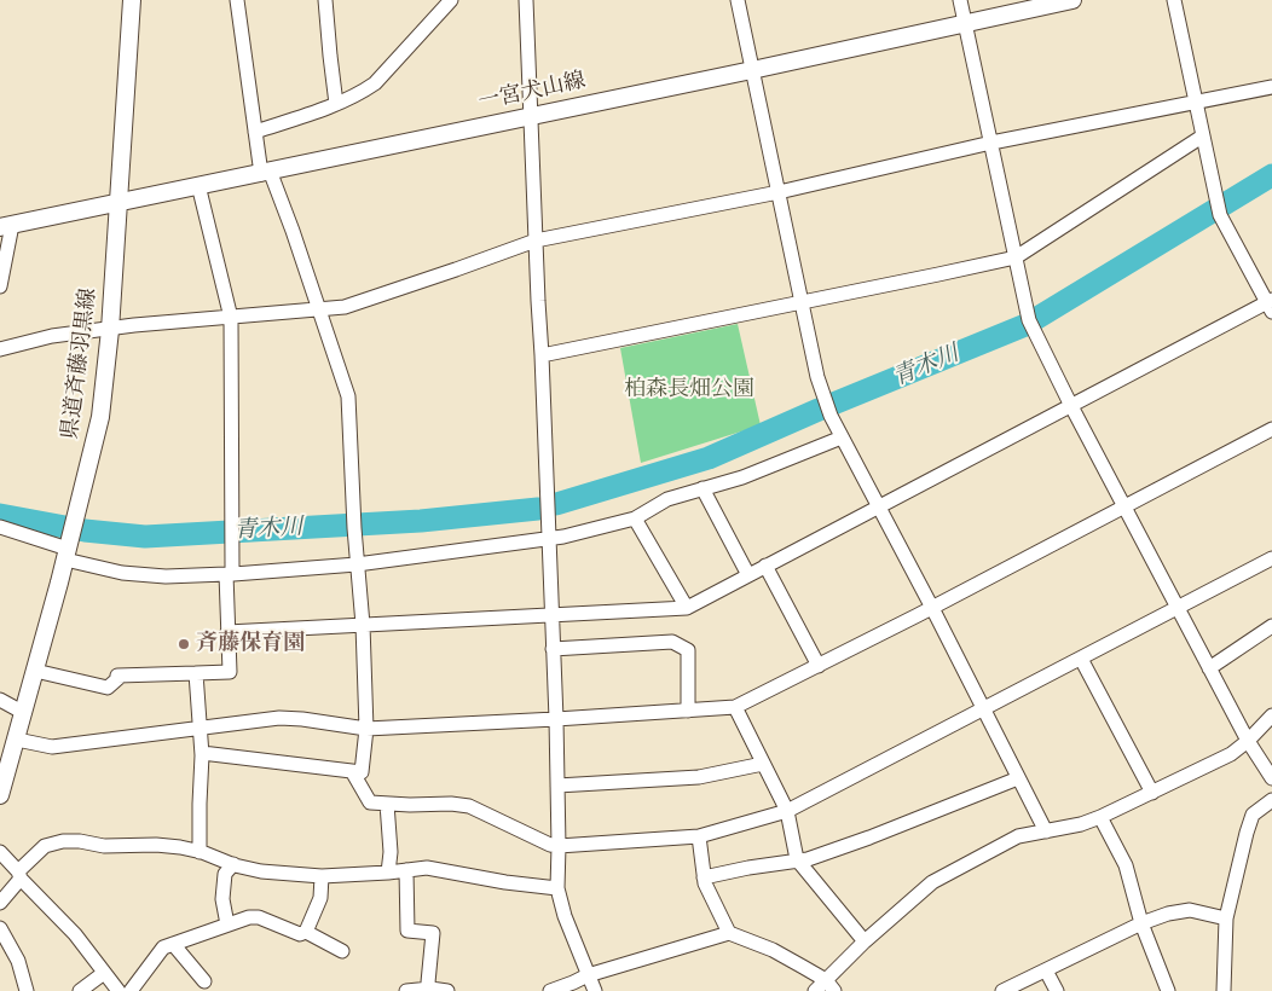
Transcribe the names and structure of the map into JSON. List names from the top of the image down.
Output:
{
  "streets": {
    "main road": ["一宮犬山線", "県道斉藤羽黒線"]
  },
  "crossings": [
    ["一宮犬山線", "県道斉藤羽黒線"]
  ],
  "water": ["青木川"],
  "parks": ["柏森長畑公園"],
  "places": ["斉藤保育園"]
}
